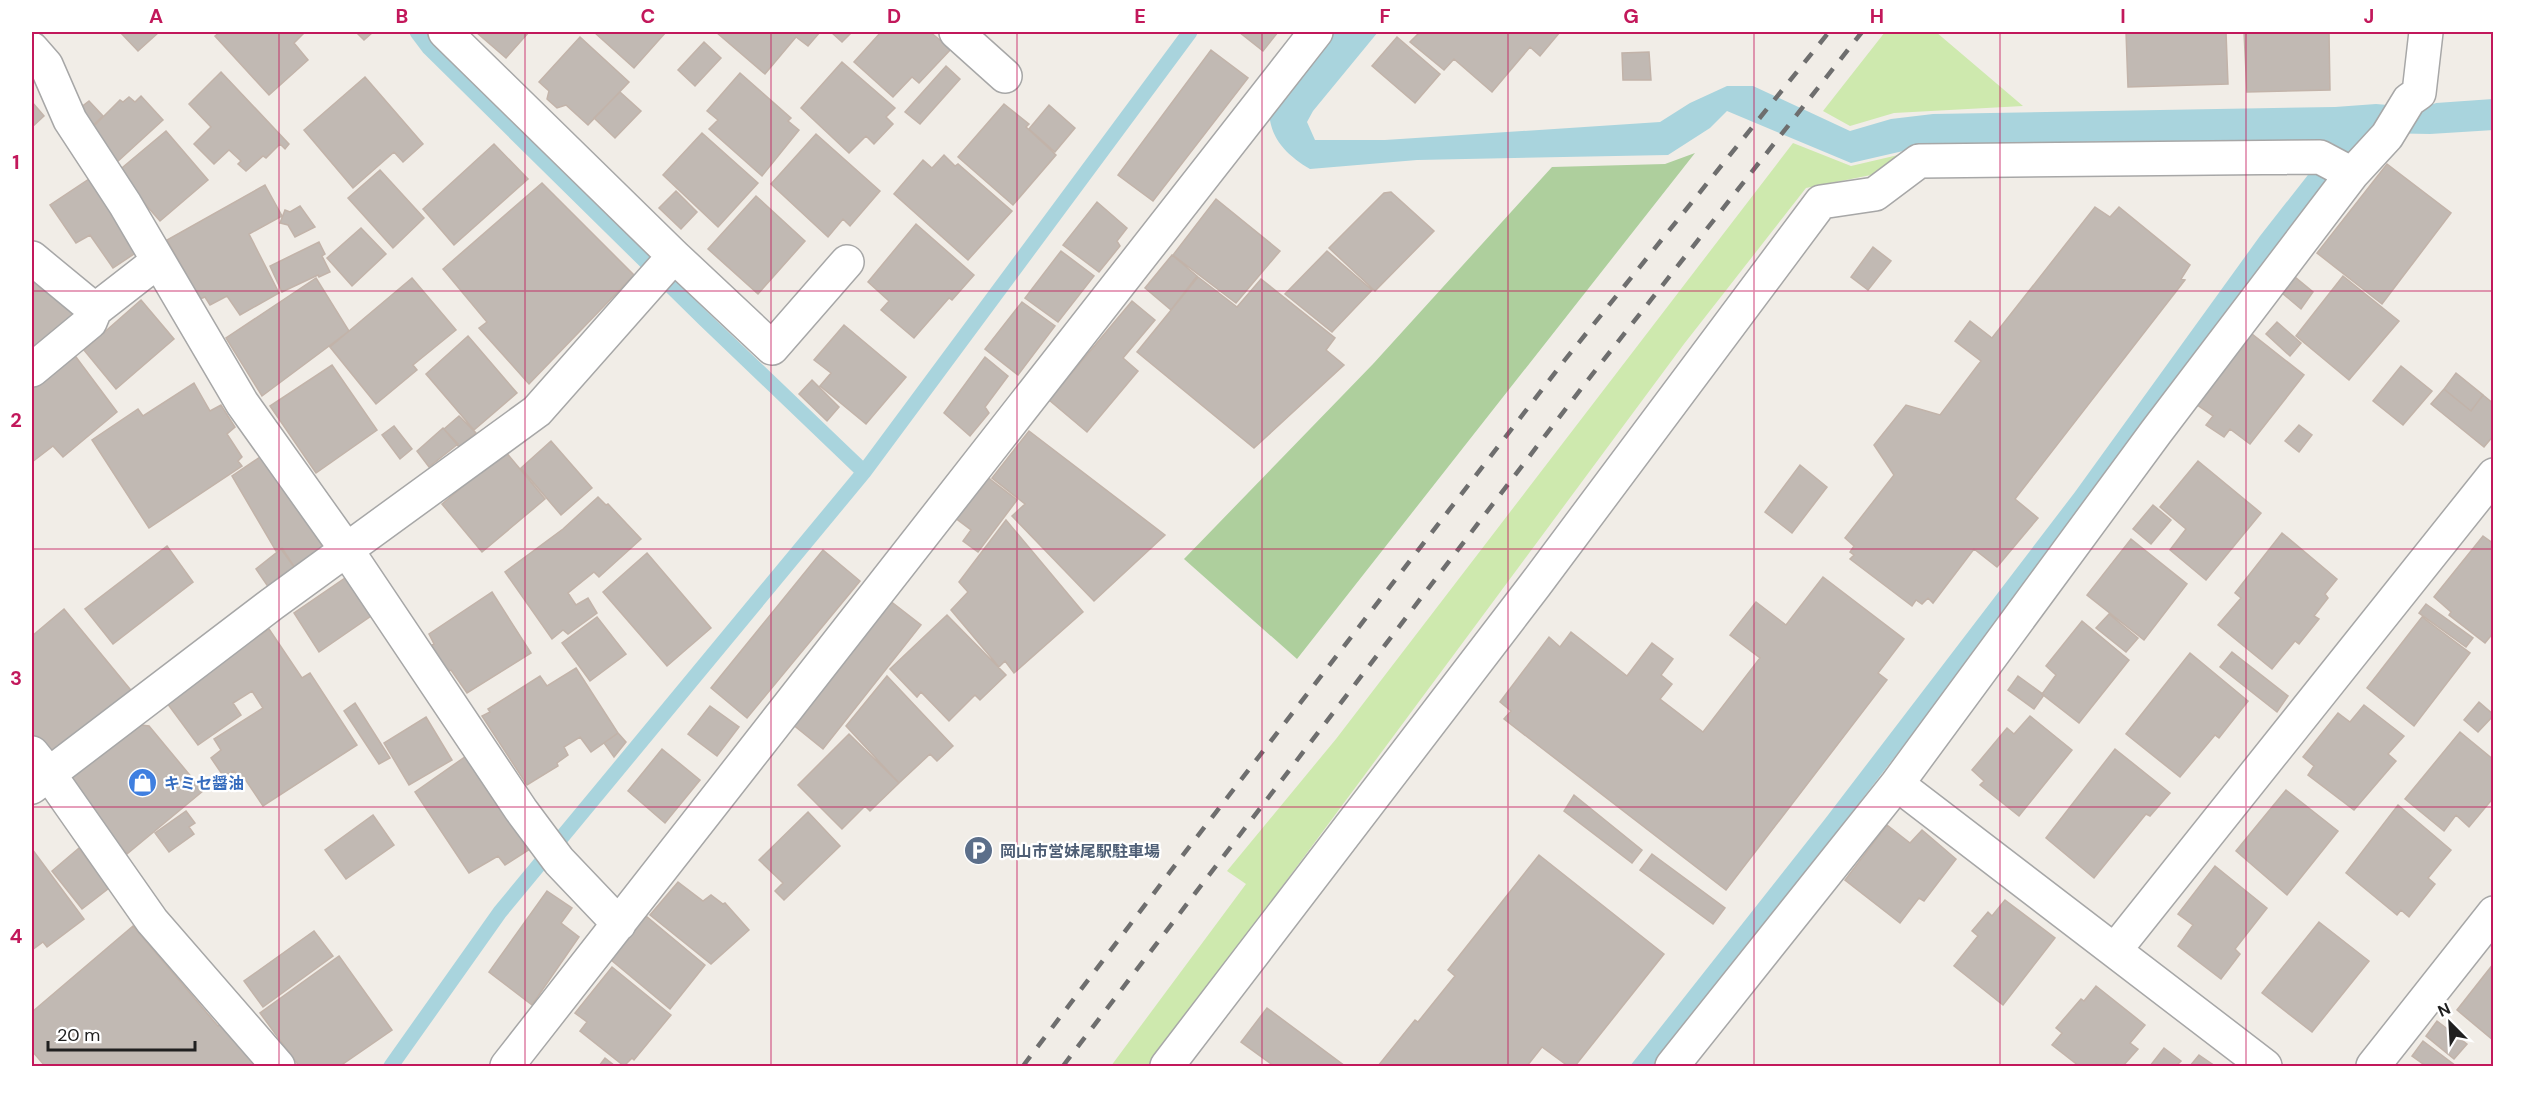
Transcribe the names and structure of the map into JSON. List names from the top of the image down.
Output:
{
  "places": {
    "shop": ["キミセ醤油"],
    "parking": ["岡山市営妹尾駅駐車場"]
  },
  "scale_bar": "20 m",
  "north": "top left",
  "grid": {
    "columns": [
      "A",
      "B",
      "C",
      "D",
      "E",
      "F",
      "G",
      "H",
      "I",
      "J"
    ],
    "rows": [
      "1",
      "2",
      "3",
      "4"
    ]
  }
}
